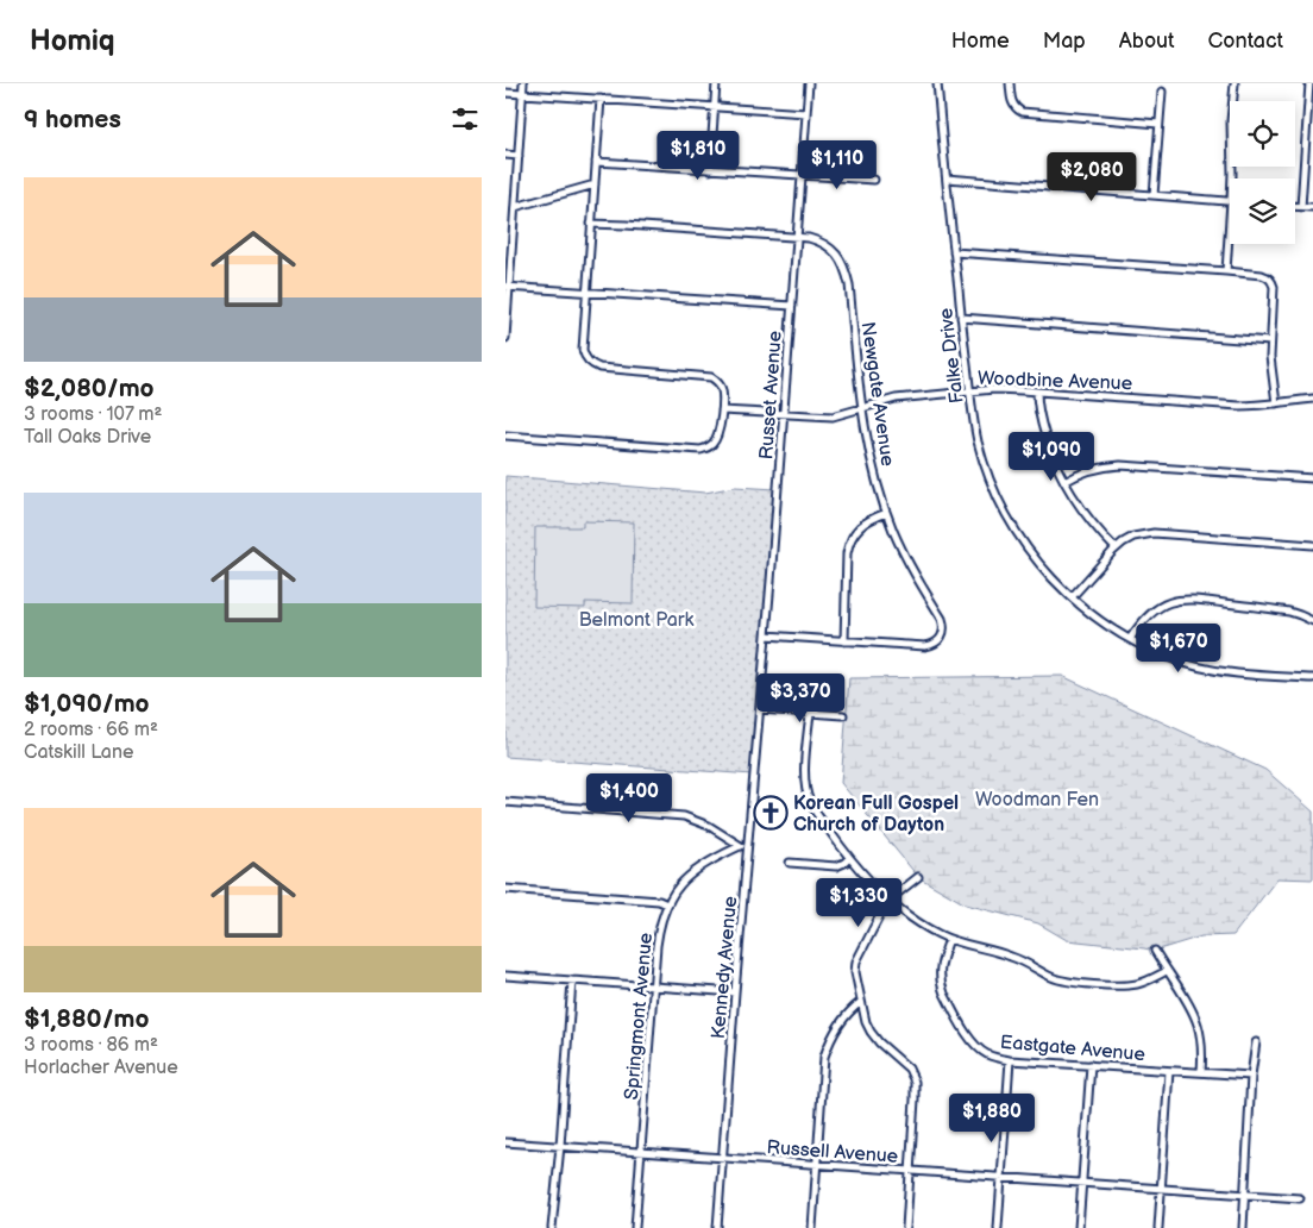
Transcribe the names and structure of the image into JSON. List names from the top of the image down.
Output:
{
  "streets": {
    "street": [
      "Falke Drive",
      "Woodbine Avenue",
      "Newgate Avenue",
      "Russet Avenue",
      "Kennedy Avenue",
      "Springmont Avenue",
      "Eastgate Avenue",
      "Russell Avenue"
    ]
  },
  "crossings": [
    ["Falke Drive", "Woodbine Avenue"],
    ["Woodbine Avenue", "Newgate Avenue"],
    ["Woodbine Avenue", "Russet Avenue"],
    ["Newgate Avenue", "Russet Avenue"],
    ["Russet Avenue", "Kennedy Avenue"],
    ["Kennedy Avenue", "Russell Avenue"],
    ["Springmont Avenue", "Russell Avenue"]
  ],
  "parks": ["Belmont Park", "Woodman Fen"],
  "places": {
    "church": ["Korean Full Gospel Church of Dayton"]
  },
  "page": {
    "header": "Homiq",
    "nav": [
      "Home",
      "Map",
      "About",
      "Contact"
    ],
    "heading": "9 homes",
    "price": [
      "$1,810",
      "$1,110",
      "$2,080",
      "$1,090",
      "$1,670",
      "$3,370",
      "$1,400",
      "$1,330",
      "$1,880"
    ],
    "list": [
      {
        "name": "$2,080/mo",
        "note": "3 rooms · 107 m² · Tall Oaks Drive"
      },
      {
        "name": "$1,090/mo",
        "note": "2 rooms · 66 m² · Catskill Lane"
      },
      {
        "name": "$1,880/mo",
        "note": "3 rooms · 86 m² · Horlacher Avenue"
      }
    ]
  }
}
